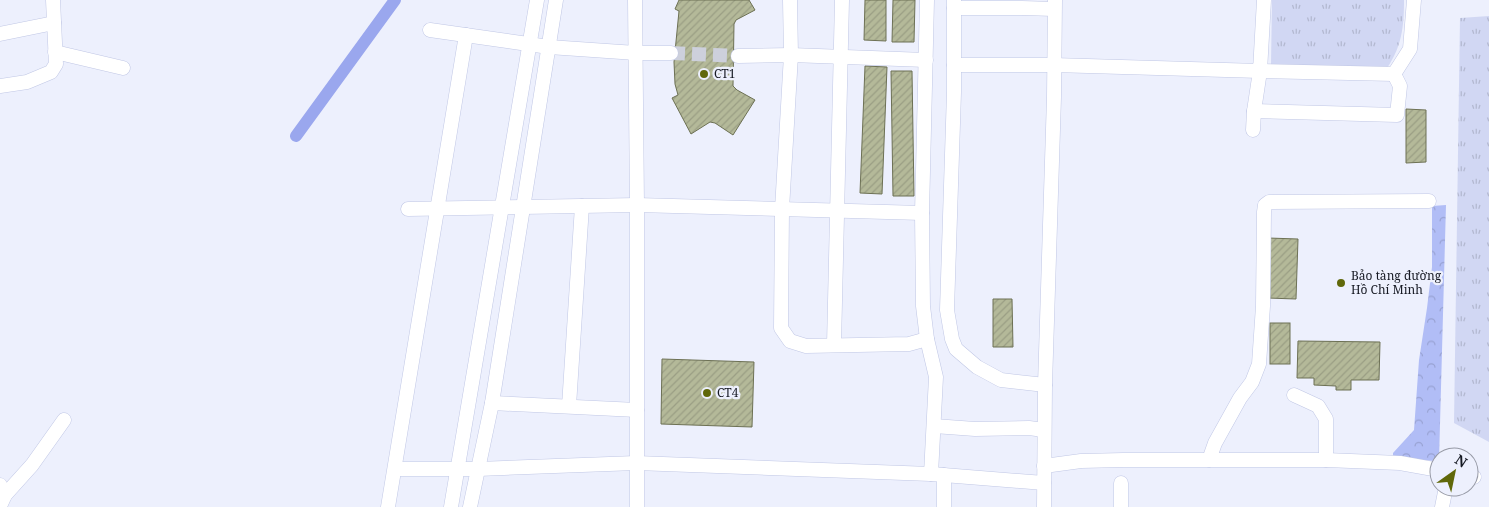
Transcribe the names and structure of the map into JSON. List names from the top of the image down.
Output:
{
  "places": ["CT1", "Bảo tàng đường Hồ Chí Minh", "CT4"],
  "north": "top right"
}
